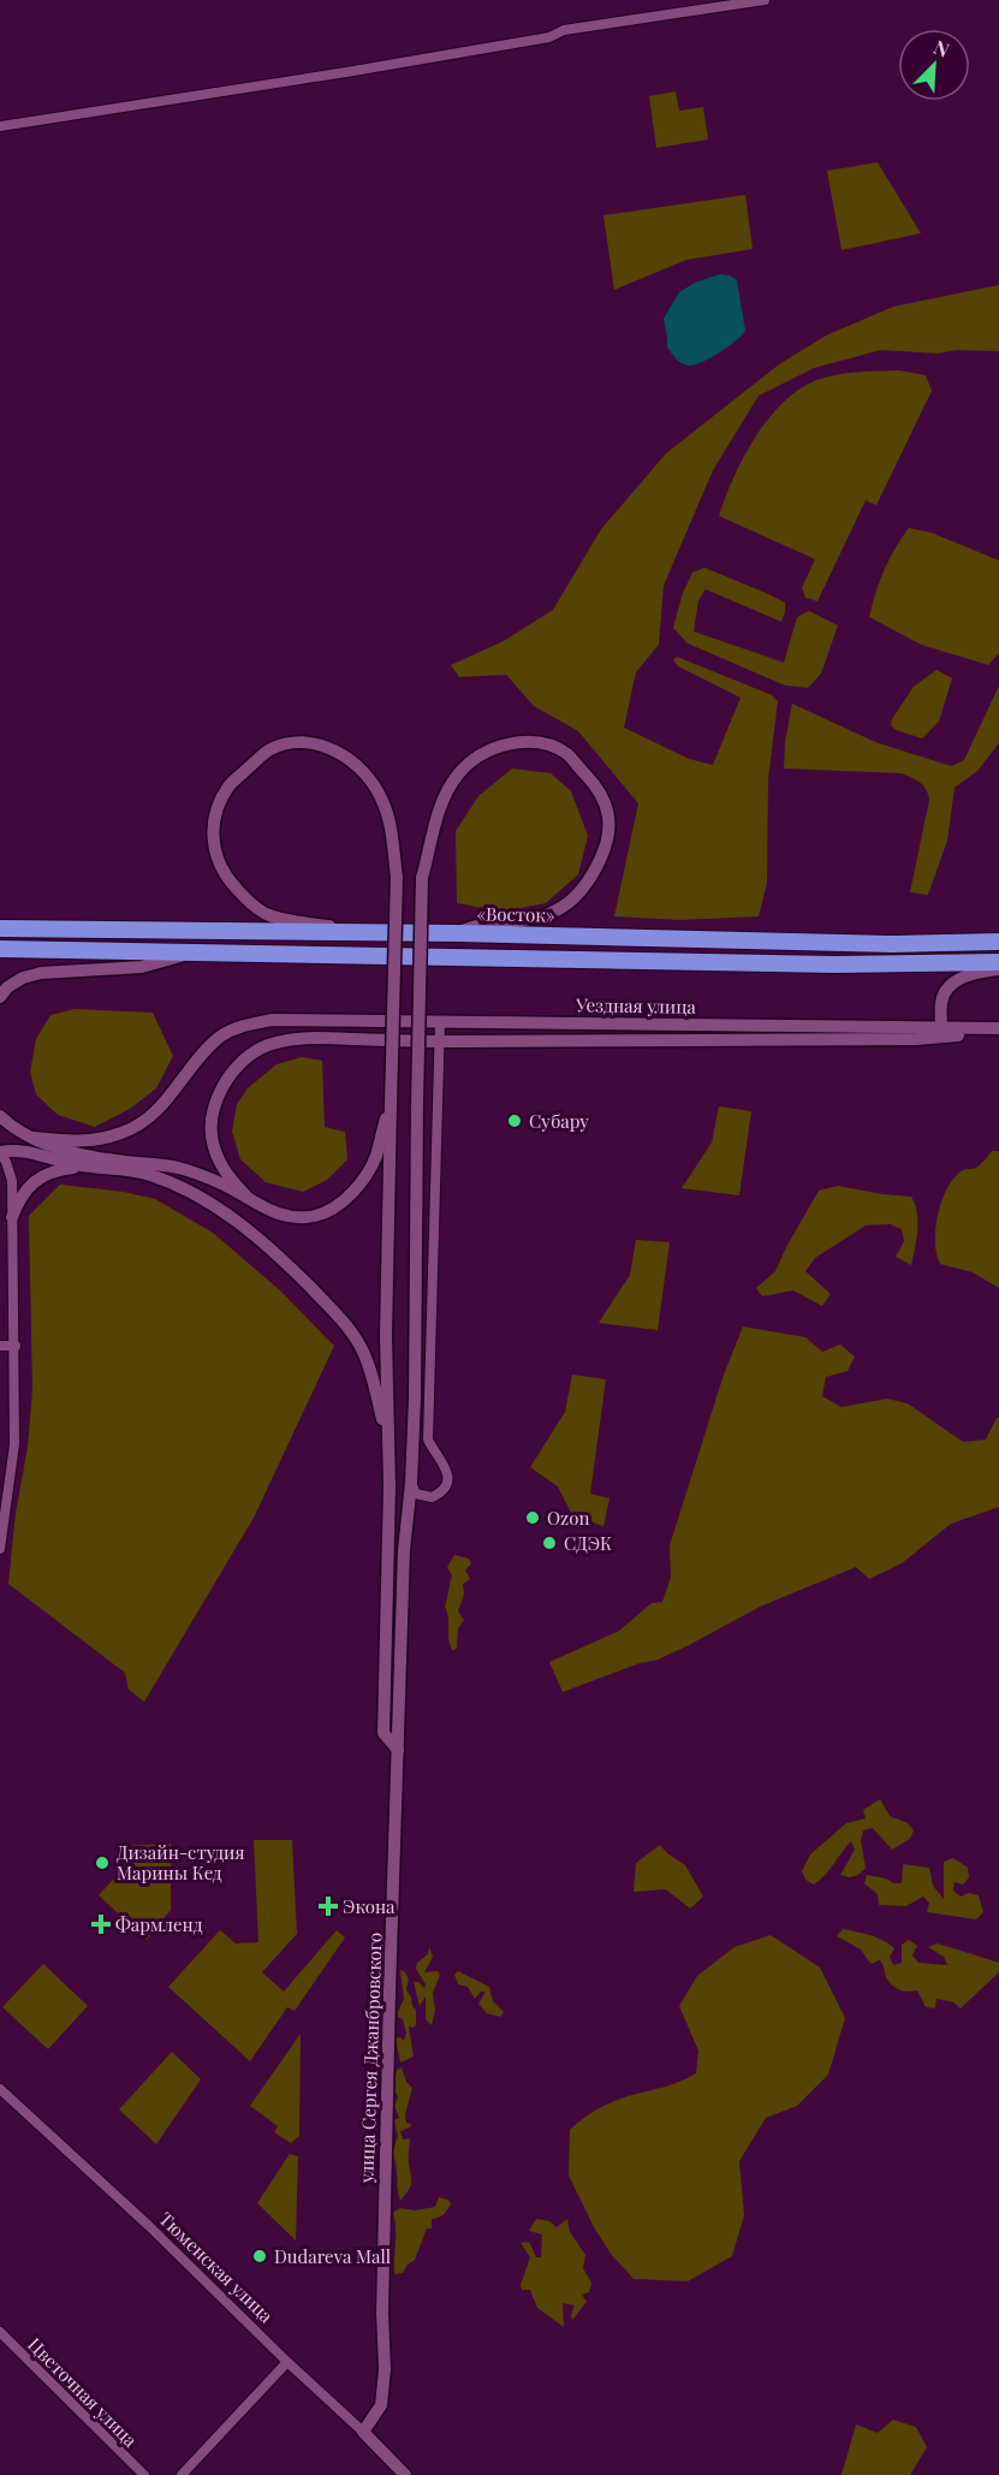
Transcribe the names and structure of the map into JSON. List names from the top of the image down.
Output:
{
  "streets": {
    "highway": ["«Восток»"],
    "street": [
      "Уездная улица",
      "улица Сергея Джанбровского",
      "Тюменская улица",
      "Цветочная улица"
    ]
  },
  "crossings": [
    ["«Восток»", "улица Сергея Джанбровского"],
    ["улица Сергея Джанбровского", "Тюменская улица"]
  ],
  "places": {
    "other": [
      "Субару",
      "Ozon",
      "СДЭК",
      "Дизайн-студия Марины Кед",
      "Dudareva Mall"
    ],
    "health": ["Экона", "Фармленд"]
  },
  "north": "top right"
}
